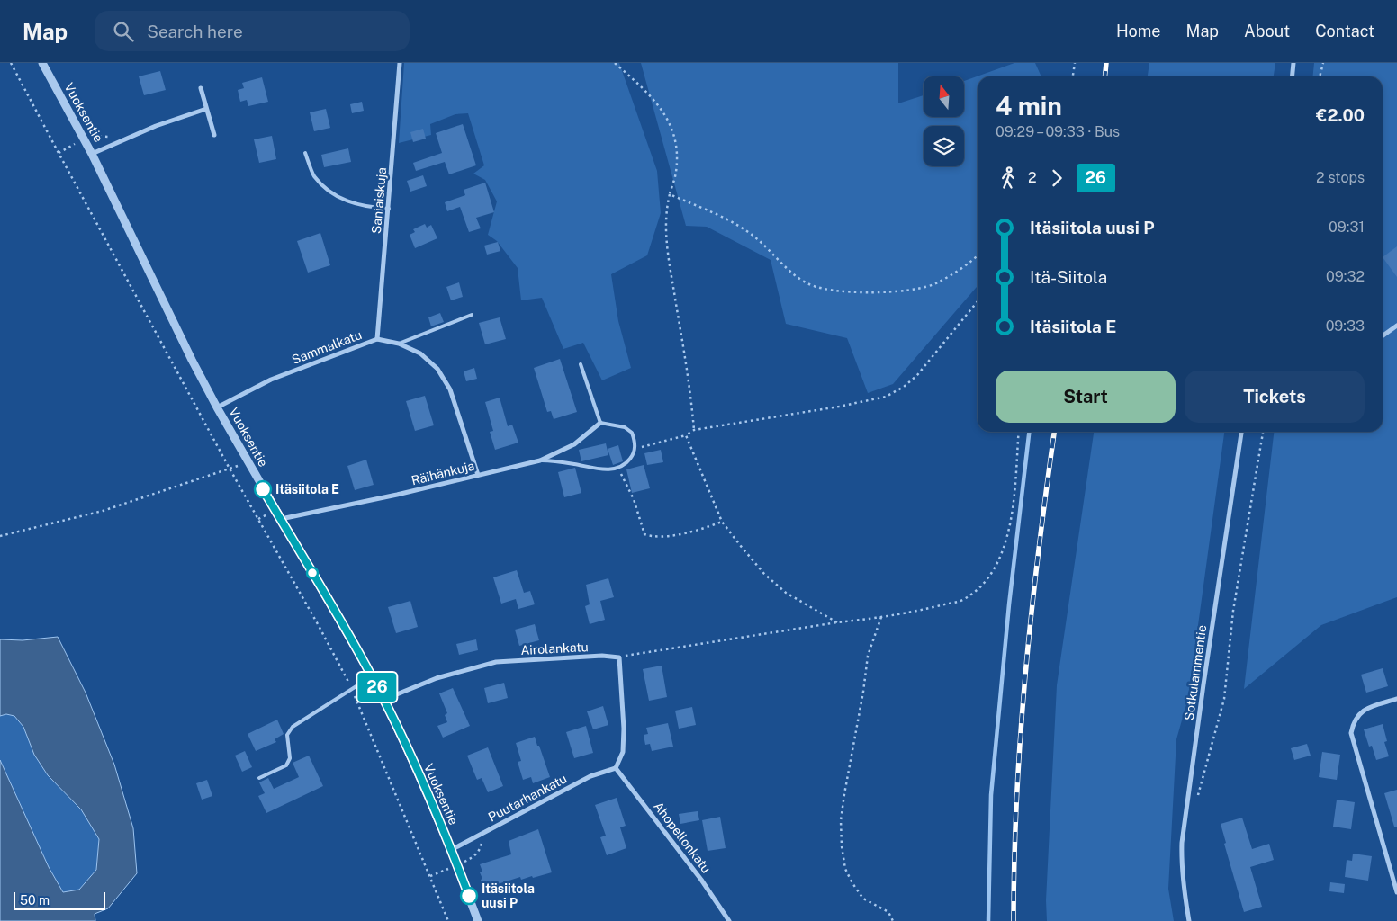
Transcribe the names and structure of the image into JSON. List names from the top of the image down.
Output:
{
  "streets": {
    "street": [
      "Vuoksentie",
      "Saniaiskuja",
      "Sammalkatu",
      "Räihänkuja",
      "Airolankatu",
      "Sotkulammentie",
      "Puutarhankatu",
      "Ahopellonkatu"
    ]
  },
  "crossings": [
    ["Vuoksentie", "Sammalkatu"],
    ["Vuoksentie", "Räihänkuja"],
    ["Vuoksentie", "Airolankatu"],
    ["Vuoksentie", "Puutarhankatu"],
    ["Saniaiskuja", "Sammalkatu"],
    ["Sammalkatu", "Räihänkuja"],
    ["Puutarhankatu", "Ahopellonkatu"]
  ],
  "places": ["Itäsiitola E", "Itäsiitola uusi P"],
  "lines": ["bus line 26"],
  "scale_bar": "50 m",
  "north": "top",
  "page": {
    "header": "Map",
    "search": "Search here",
    "nav": [
      "Home",
      "Map",
      "About",
      "Contact"
    ],
    "on_map": "26",
    "heading": ["4 min", "09:29 – 09:33 · Bus", "€2.00"],
    "legs": ["2", "26", "2 stops"],
    "list": [
      {
        "name": "Itäsiitola uusi P",
        "value": "09:31"
      },
      {
        "name": "Itä-Siitola",
        "value": "09:32"
      },
      {
        "name": "Itäsiitola E",
        "value": "09:33"
      }
    ],
    "buttons": ["Start", "Tickets"],
    "scale": "50 m"
  }
}
